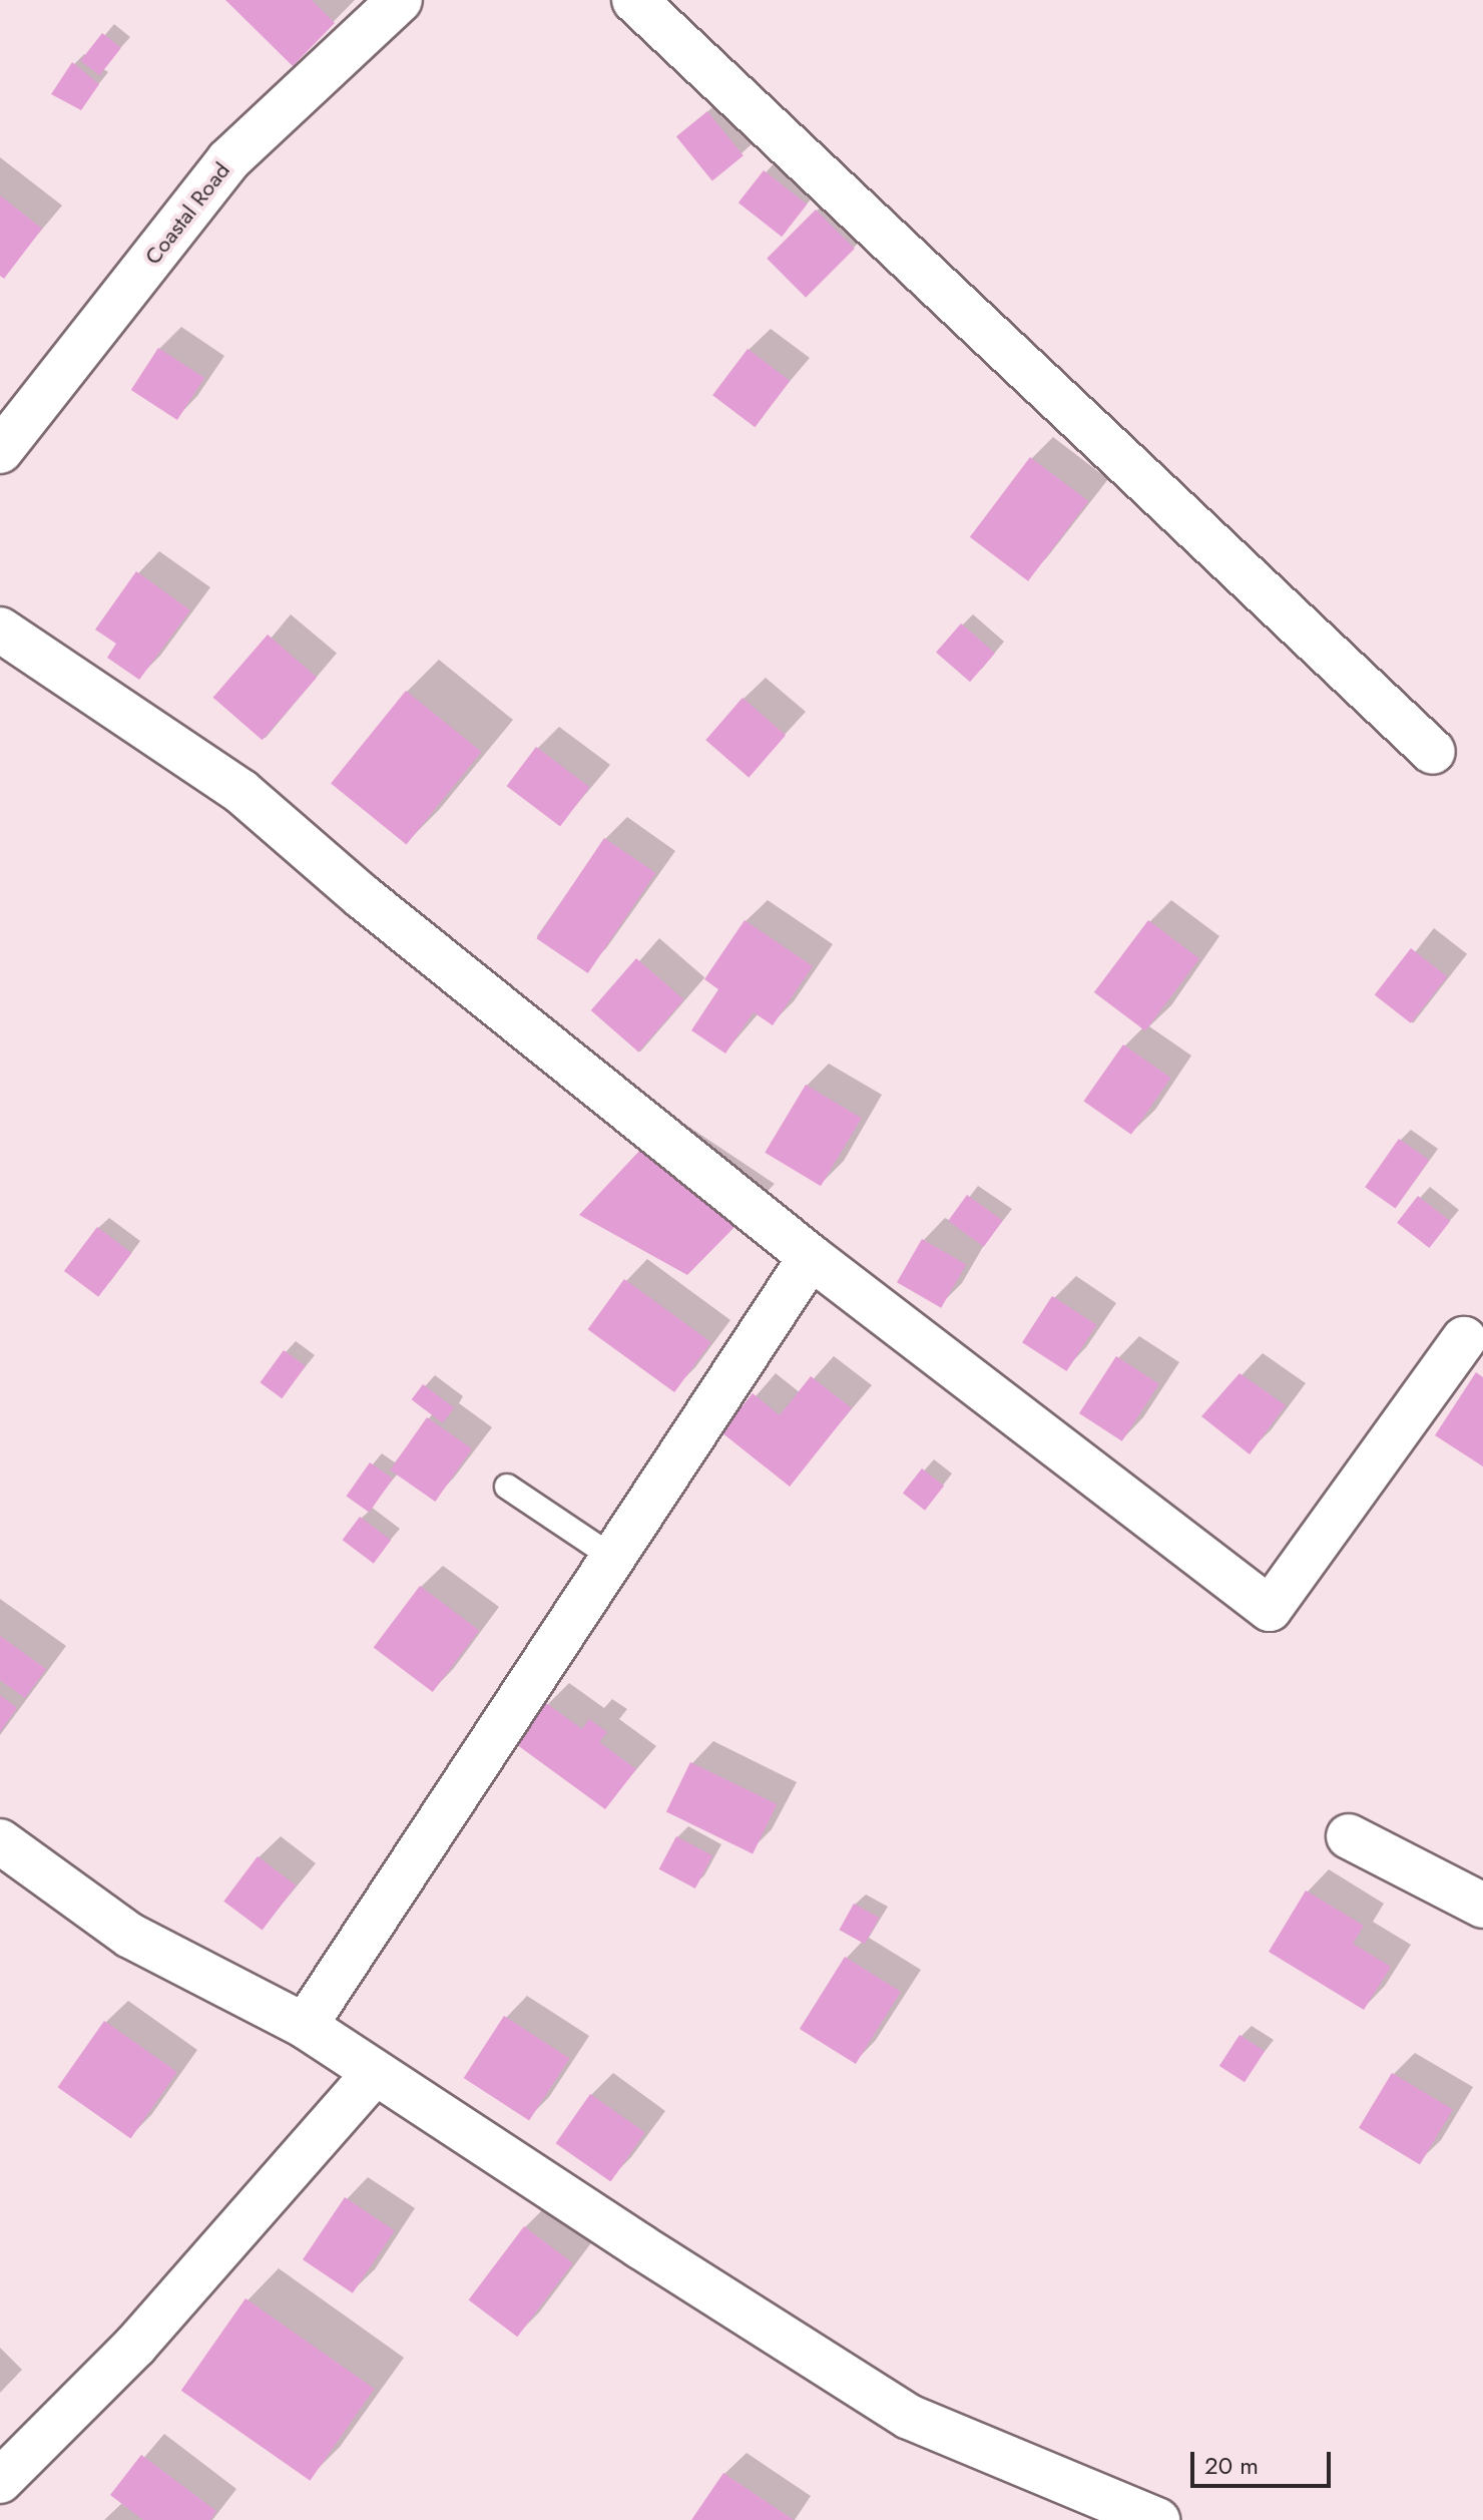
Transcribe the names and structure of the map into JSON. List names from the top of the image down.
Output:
{
  "streets": {
    "street": ["Coastal Road"]
  },
  "scale_bar": "20 m"
}
